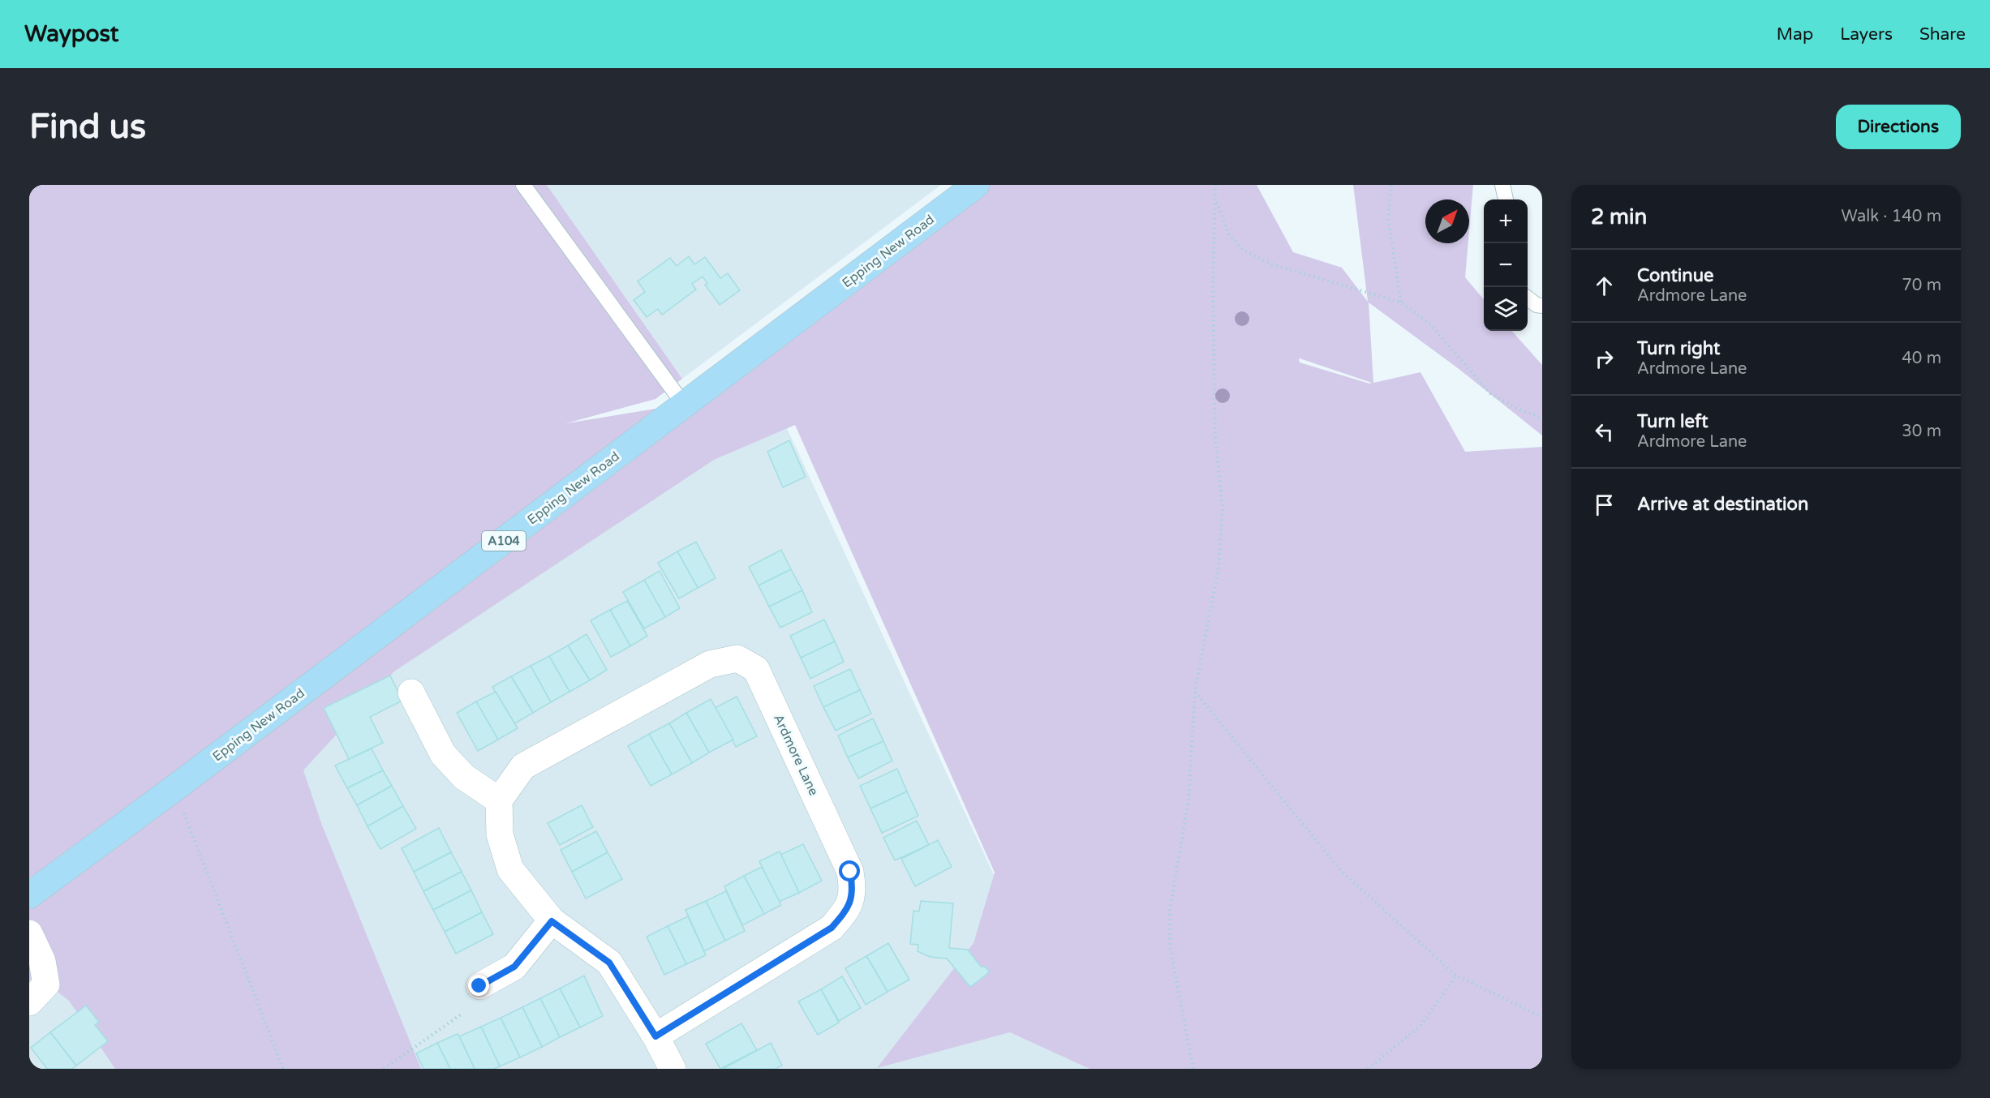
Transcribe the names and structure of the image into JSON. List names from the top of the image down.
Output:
{
  "streets": {
    "main road": ["Epping New Road", "A104"],
    "street": ["Ardmore Lane"]
  },
  "north": "top right",
  "page": {
    "header": "Waypost",
    "nav": ["Map", "Layers", "Share"],
    "buttons": "Directions",
    "title": "Find us",
    "heading": ["2 min", "Walk · 140 m"],
    "map_buttons": ["+", "−"],
    "list": [
      ["Continue", "Ardmore Lane", "70 m"],
      ["Turn right", "Ardmore Lane", "40 m"],
      ["Turn left", "Ardmore Lane", "30 m"],
      "Arrive at destination"
    ]
  }
}
